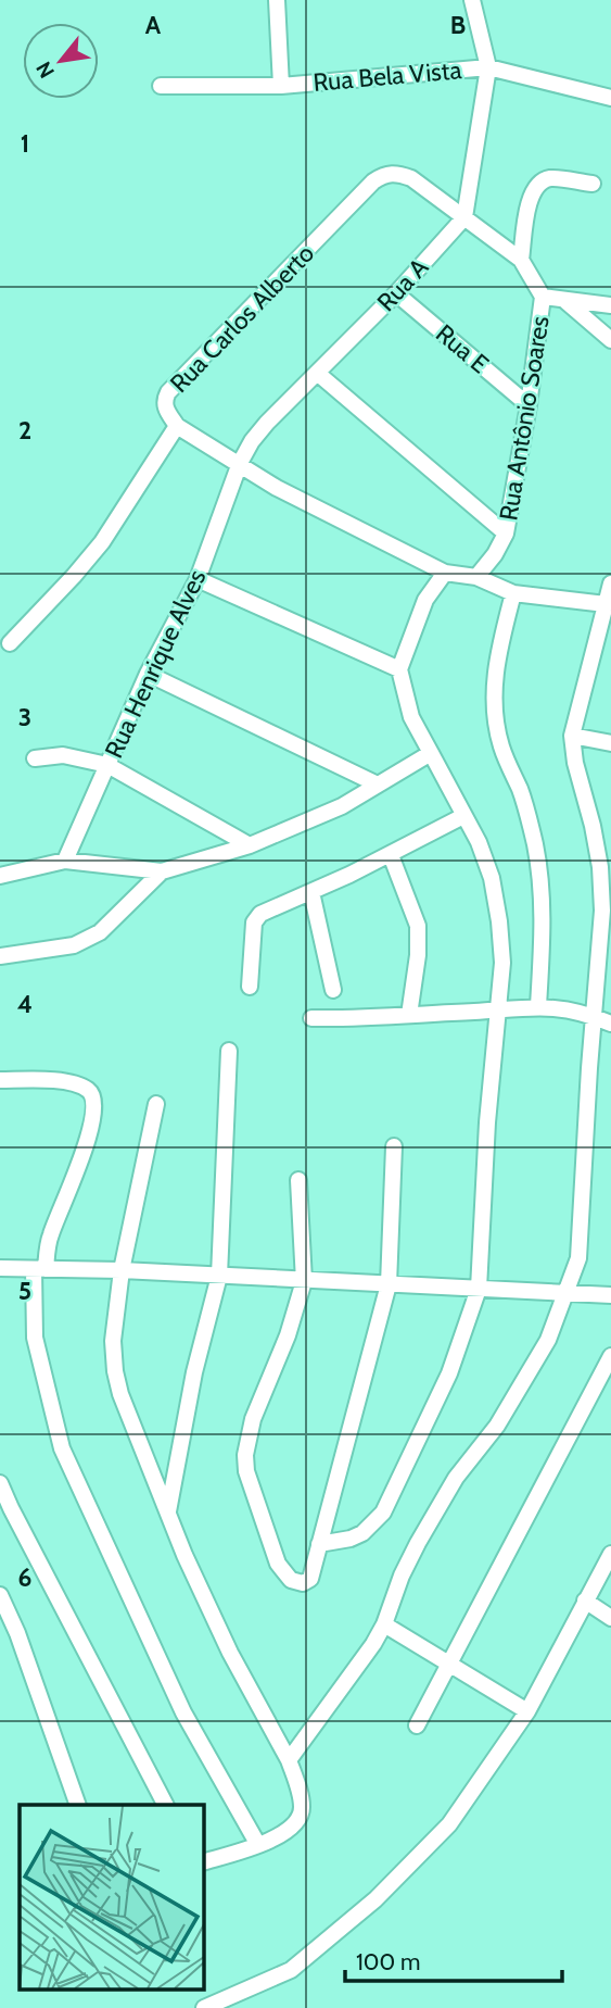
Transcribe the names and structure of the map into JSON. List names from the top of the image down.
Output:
{
  "streets": {
    "street": [
      "Rua Bela Vista",
      "Rua A",
      "Rua Carlos Alberto",
      "Rua E",
      "Rua Antônio Soares",
      "Rua Henrique Alves"
    ]
  },
  "crossings": [
    ["Rua A", "Rua Carlos Alberto"],
    ["Rua A", "Rua E"],
    ["Rua A", "Rua Henrique Alves"],
    ["Rua E", "Rua Antônio Soares"]
  ],
  "scale_bar": "100 m",
  "north": "bottom left",
  "grid": {
    "columns": ["A", "B"],
    "rows": [
      "1",
      "2",
      "3",
      "4",
      "5",
      "6"
    ]
  }
}
